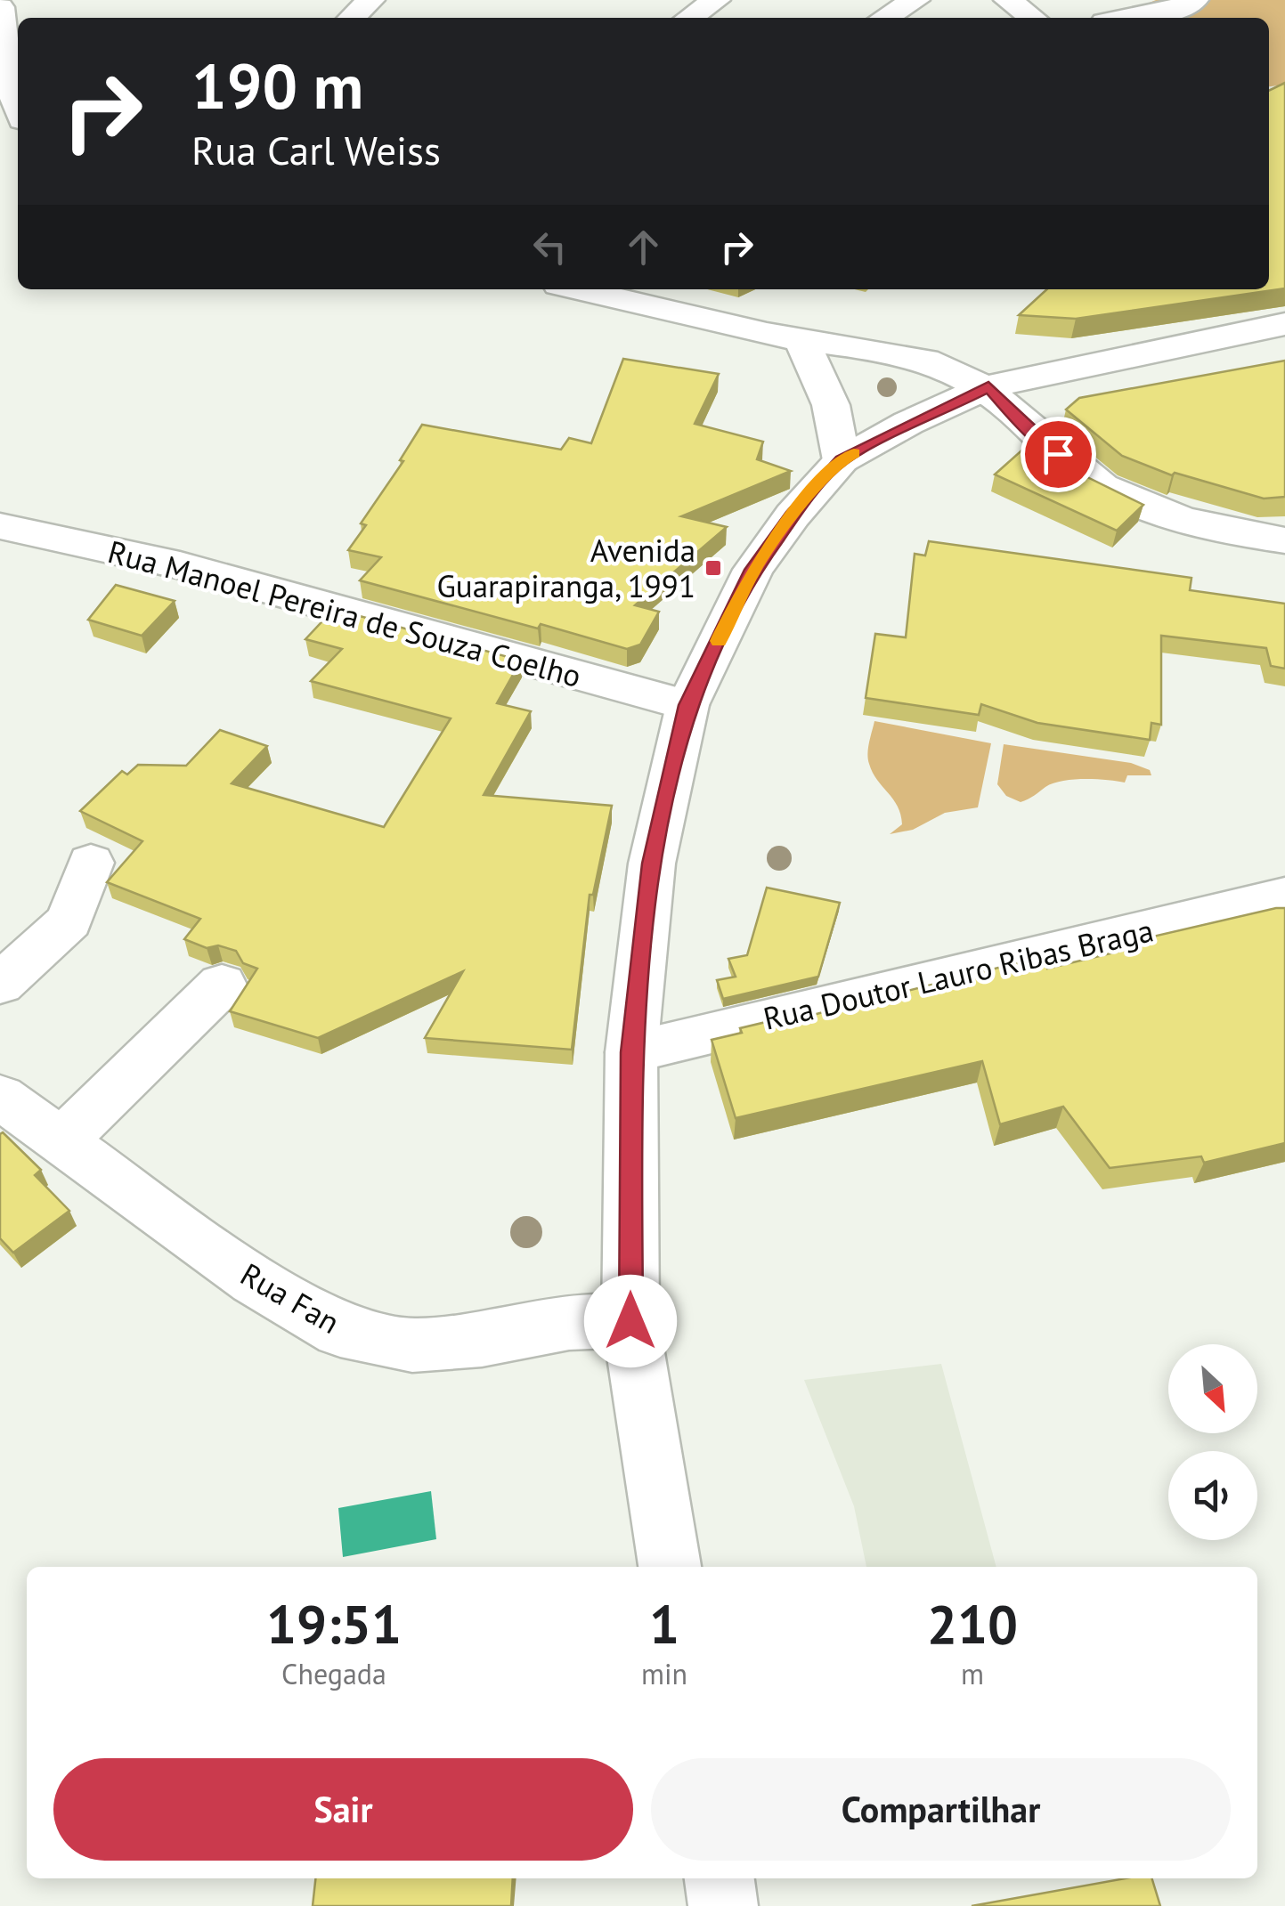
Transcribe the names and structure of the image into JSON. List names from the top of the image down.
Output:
{
  "streets": {
    "street": ["Rua Manoel Pereira de Souza Coelho", "Rua Doutor Lauro Ribas Braga", "Rua Fan"]
  },
  "places": {
    "transit": ["Avenida Guarapiranga, 1991"]
  },
  "north": "bottom right",
  "page": {
    "turn": ["190 m", "Rua Carl Weiss"],
    "eta": [
      "19:51",
      "Chegada",
      "1",
      "min",
      "210",
      "m"
    ],
    "buttons": ["Sair", "Compartilhar"]
  }
}
